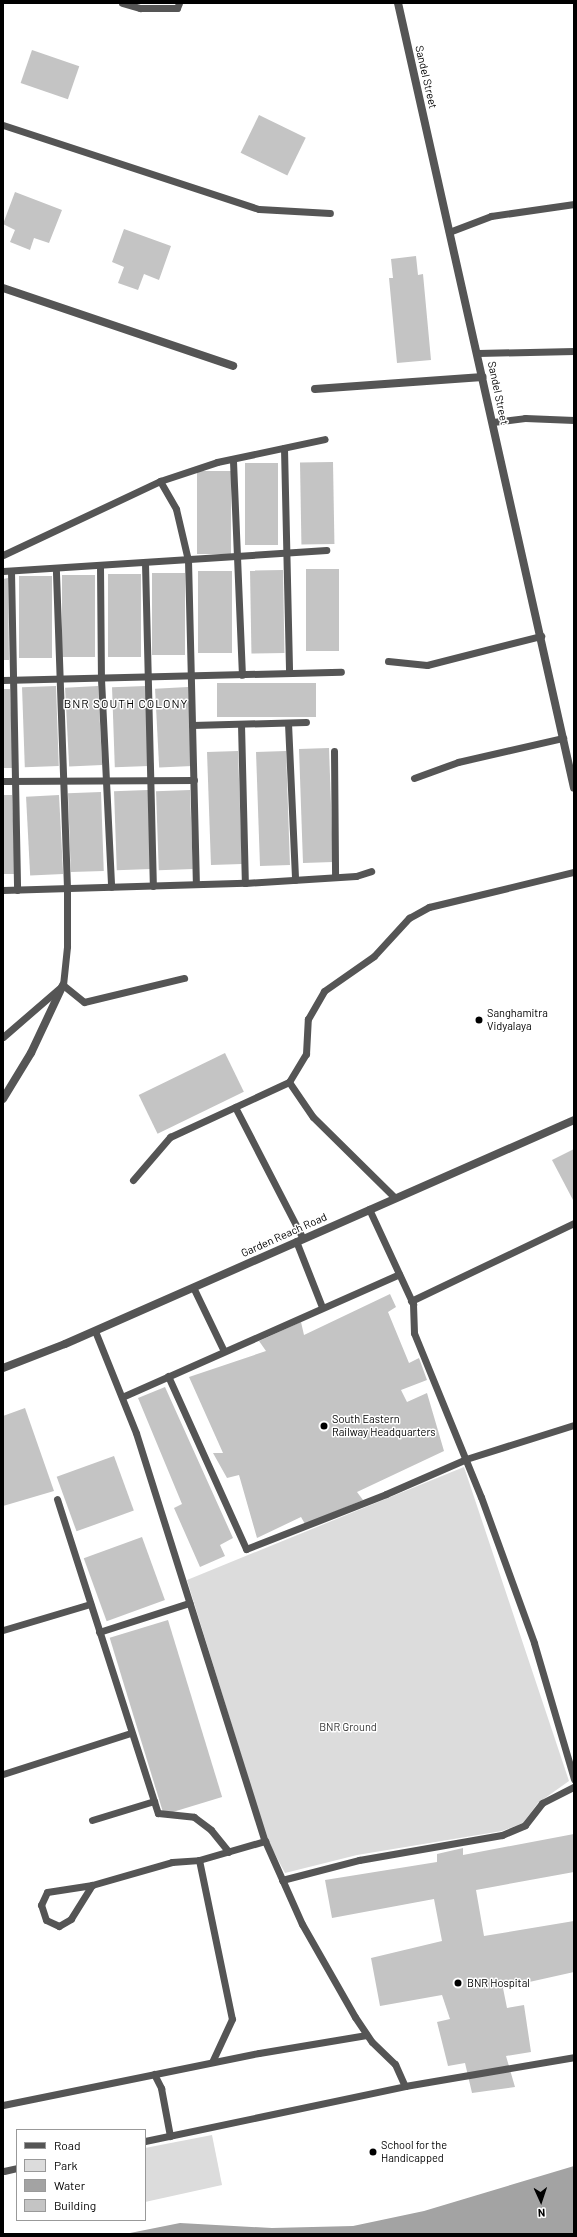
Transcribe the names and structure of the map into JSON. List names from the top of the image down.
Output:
{
  "streets": {
    "street": ["Sandel Street", "Garden Reach Road"]
  },
  "districts": ["BNR SOUTH COLONY"],
  "parks": ["BNR Ground"],
  "places": [
    "Sanghamitra Vidyalaya",
    "South Eastern Railway Headquarters",
    "BNR Hospital",
    "School for the Handicapped"
  ],
  "legend": [
    "Road",
    "Park",
    "Water",
    "Building"
  ],
  "north": "bottom"
}
